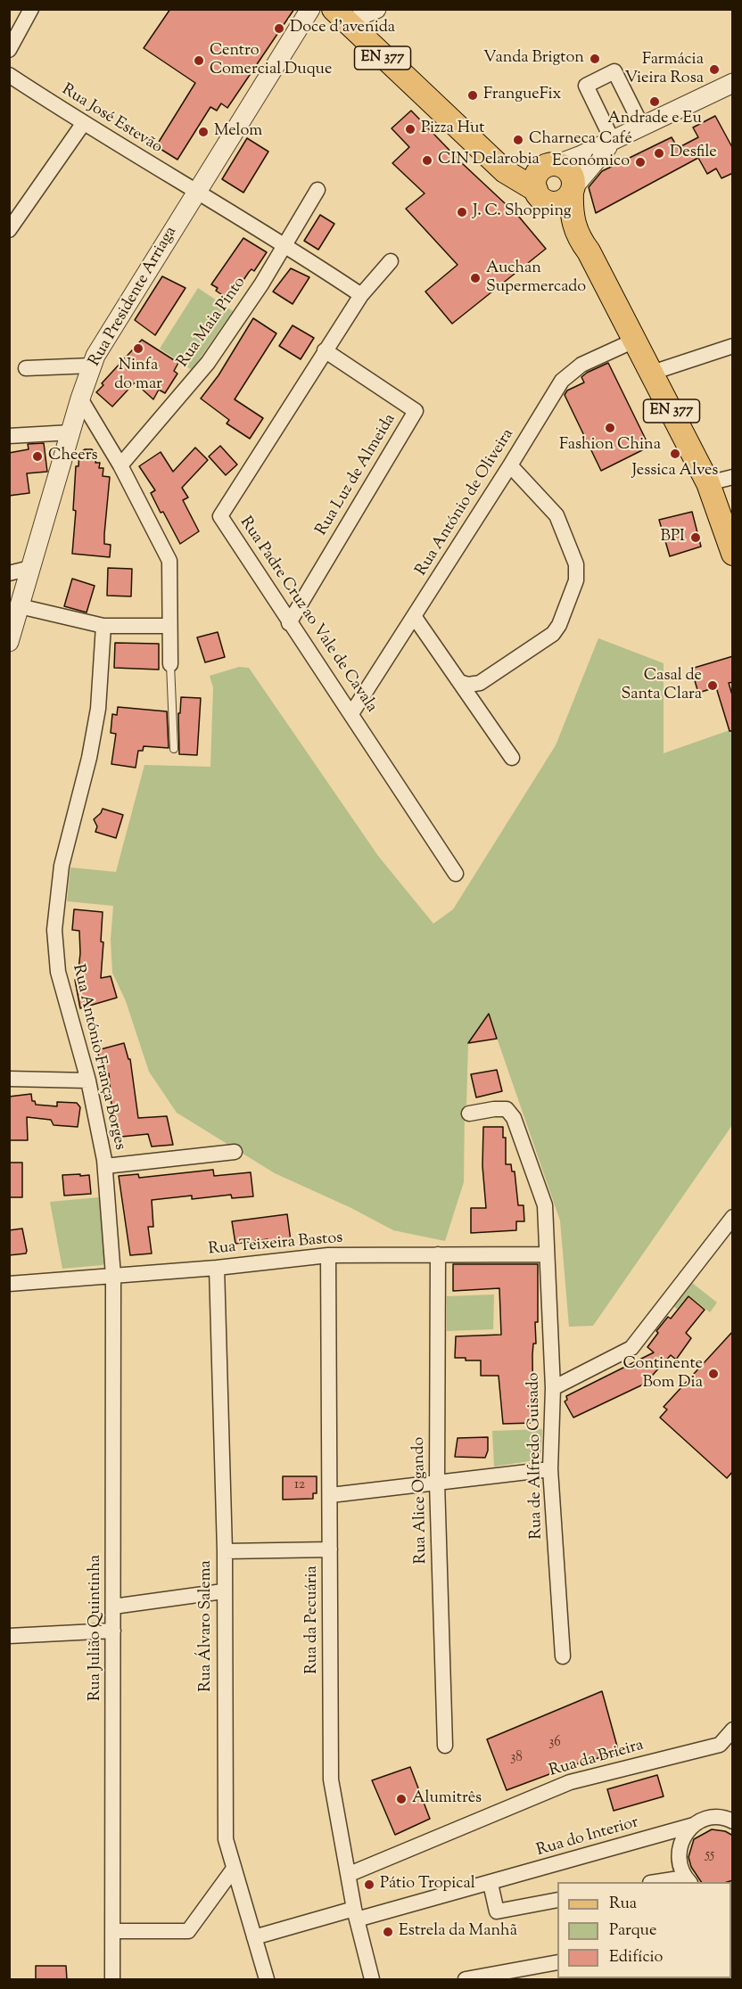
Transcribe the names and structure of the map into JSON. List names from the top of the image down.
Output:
{
  "streets": {
    "main road": ["EN 377"],
    "street": [
      "Rua José Estevão",
      "Rua Presidente Arriaga",
      "Rua Maia Pinto",
      "Rua Luz de Almeida",
      "Rua António de Oliveira",
      "Rua Padre Cruz ao Vale de Cavala",
      "Rua António França Borges",
      "Rua Teixeira Bastos",
      "Rua de Alfredo Guisado",
      "Rua Alice Ogando",
      "Rua da Pecuária",
      "Rua Álvaro Salema",
      "Rua Julião Quintinha",
      "Rua da Brieira",
      "Rua do Interior"
    ]
  },
  "crossings": [
    ["EN 377", "Rua António de Oliveira"],
    ["Rua José Estevão", "Rua Presidente Arriaga"],
    ["Rua Luz de Almeida", "Rua Padre Cruz ao Vale de Cavala"],
    ["Rua António de Oliveira", "Rua Padre Cruz ao Vale de Cavala"],
    ["Rua António França Borges", "Rua Teixeira Bastos"],
    ["Rua António França Borges", "Rua Julião Quintinha"],
    ["Rua Teixeira Bastos", "Rua de Alfredo Guisado"],
    ["Rua Teixeira Bastos", "Rua Alice Ogando"],
    ["Rua Teixeira Bastos", "Rua da Pecuária"],
    ["Rua Teixeira Bastos", "Rua Álvaro Salema"],
    ["Rua Teixeira Bastos", "Rua Julião Quintinha"],
    ["Rua da Pecuária", "Rua da Brieira"],
    ["Rua da Pecuária", "Rua do Interior"],
    ["Rua Álvaro Salema", "Rua do Interior"]
  ],
  "places": [
    "Doce d'avenida",
    "Vanda Brigton",
    "Centro Comercial Duque",
    "Farmácia Vieira Rosa",
    "FrangueFix",
    "Andrade e Eu",
    "Pizza Hut",
    "Melom",
    "Charneca Café",
    "Desfile",
    "CIN Delarobia",
    "Económico",
    "J. C. Shopping",
    "Auchan Supermercado",
    "Ninfa do mar",
    "Fashion China",
    "Jessica Alves",
    "Cheers",
    "BPI",
    "Casal de Santa Clara",
    "Continente Bom Dia",
    "Alumitrês",
    "Pátio Tropical",
    "Estrela da Manhã"
  ],
  "house_numbers": [
    "12",
    "36",
    "38",
    "55"
  ],
  "legend": ["Rua", "Parque", "Edifício"]
}
